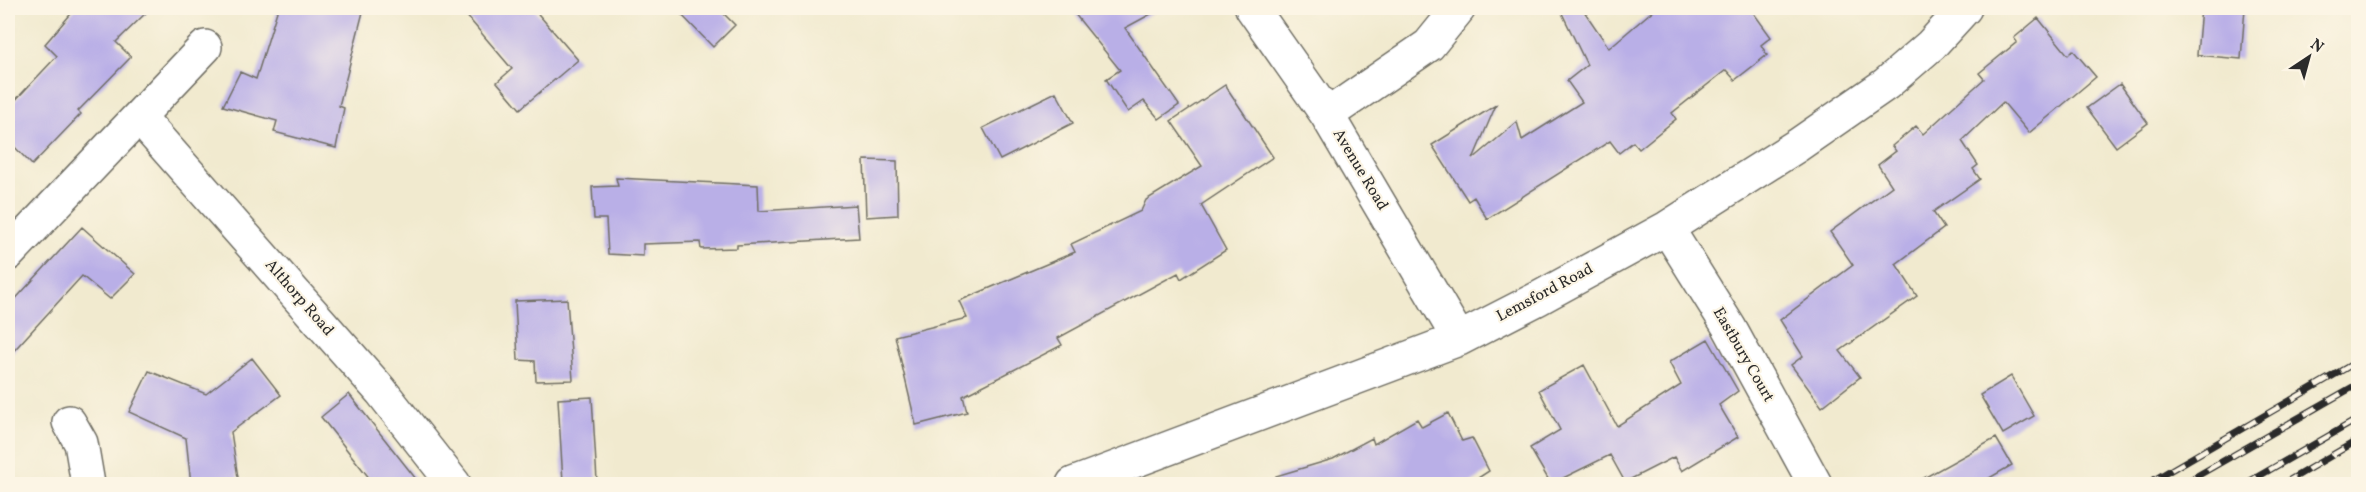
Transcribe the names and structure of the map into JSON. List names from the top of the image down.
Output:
{
  "streets": {
    "street": [
      "Avenue Road",
      "Lemsford Road",
      "Althorp Road",
      "Eastbury Court"
    ]
  },
  "crossings": [
    ["Avenue Road", "Lemsford Road"],
    ["Lemsford Road", "Eastbury Court"]
  ],
  "north": "top right"
}
